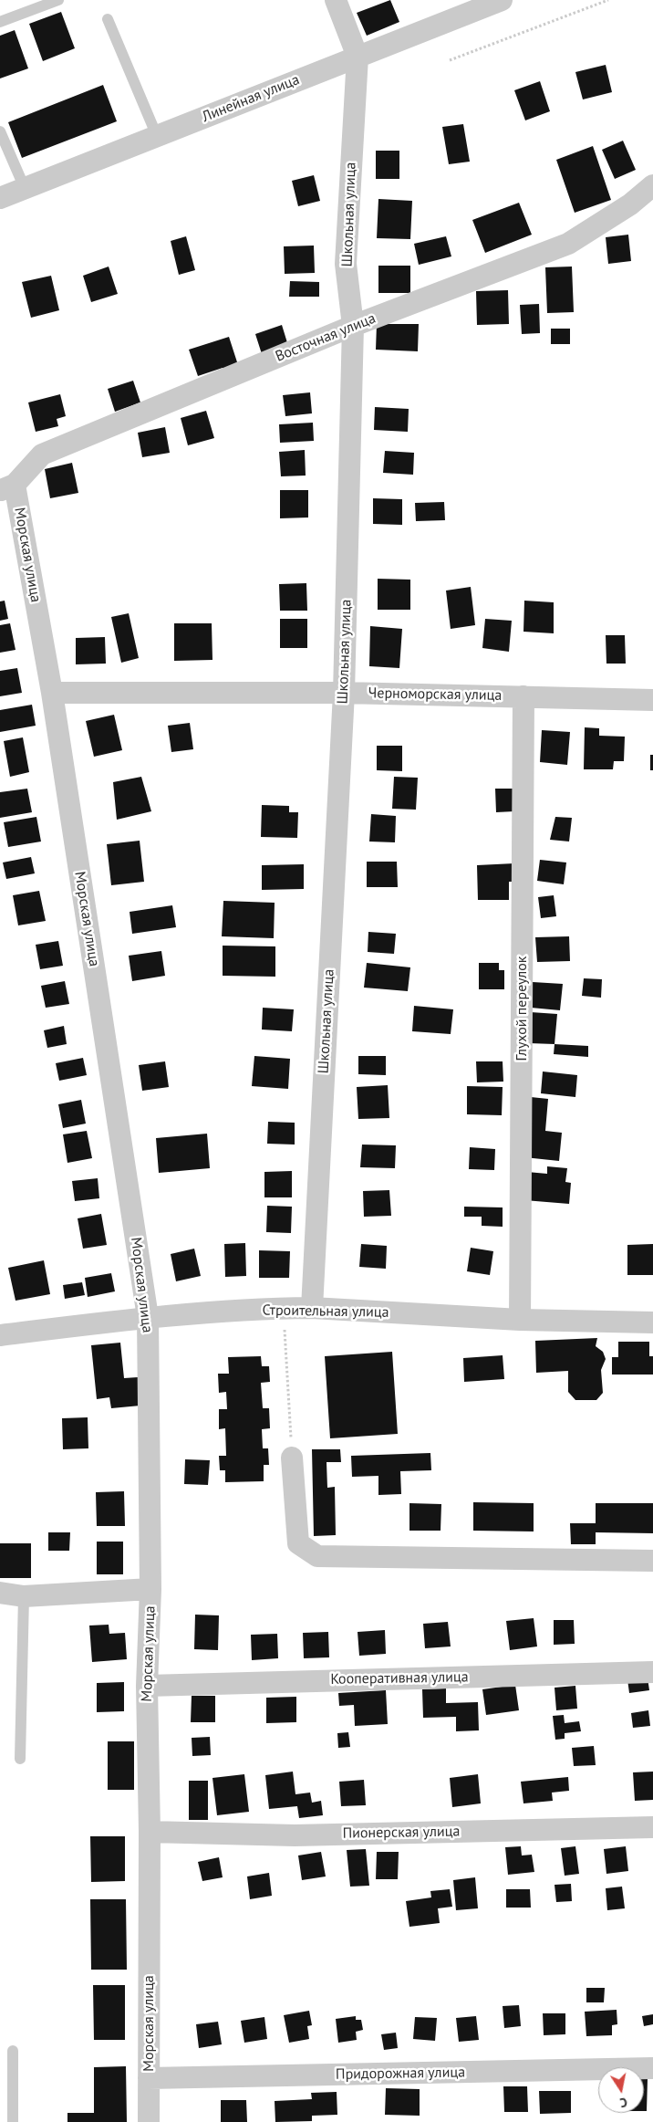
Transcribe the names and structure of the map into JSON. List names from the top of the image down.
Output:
{
  "streets": {
    "street": [
      "Линейная улица",
      "Школьная улица",
      "Восточная улица",
      "Морская улица",
      "Черноморская улица",
      "Глухой переулок",
      "Строительная улица",
      "Кооперативная улица",
      "Пионерская улица",
      "Придорожная улица"
    ]
  },
  "crossings": [
    ["Линейная улица", "Школьная улица"],
    ["Школьная улица", "Восточная улица"],
    ["Школьная улица", "Черноморская улица"],
    ["Школьная улица", "Строительная улица"],
    ["Восточная улица", "Морская улица"],
    ["Морская улица", "Черноморская улица"],
    ["Морская улица", "Строительная улица"],
    ["Морская улица", "Кооперативная улица"],
    ["Морская улица", "Пионерская улица"],
    ["Морская улица", "Придорожная улица"],
    ["Черноморская улица", "Глухой переулок"],
    ["Глухой переулок", "Строительная улица"]
  ],
  "north": "bottom"
}
